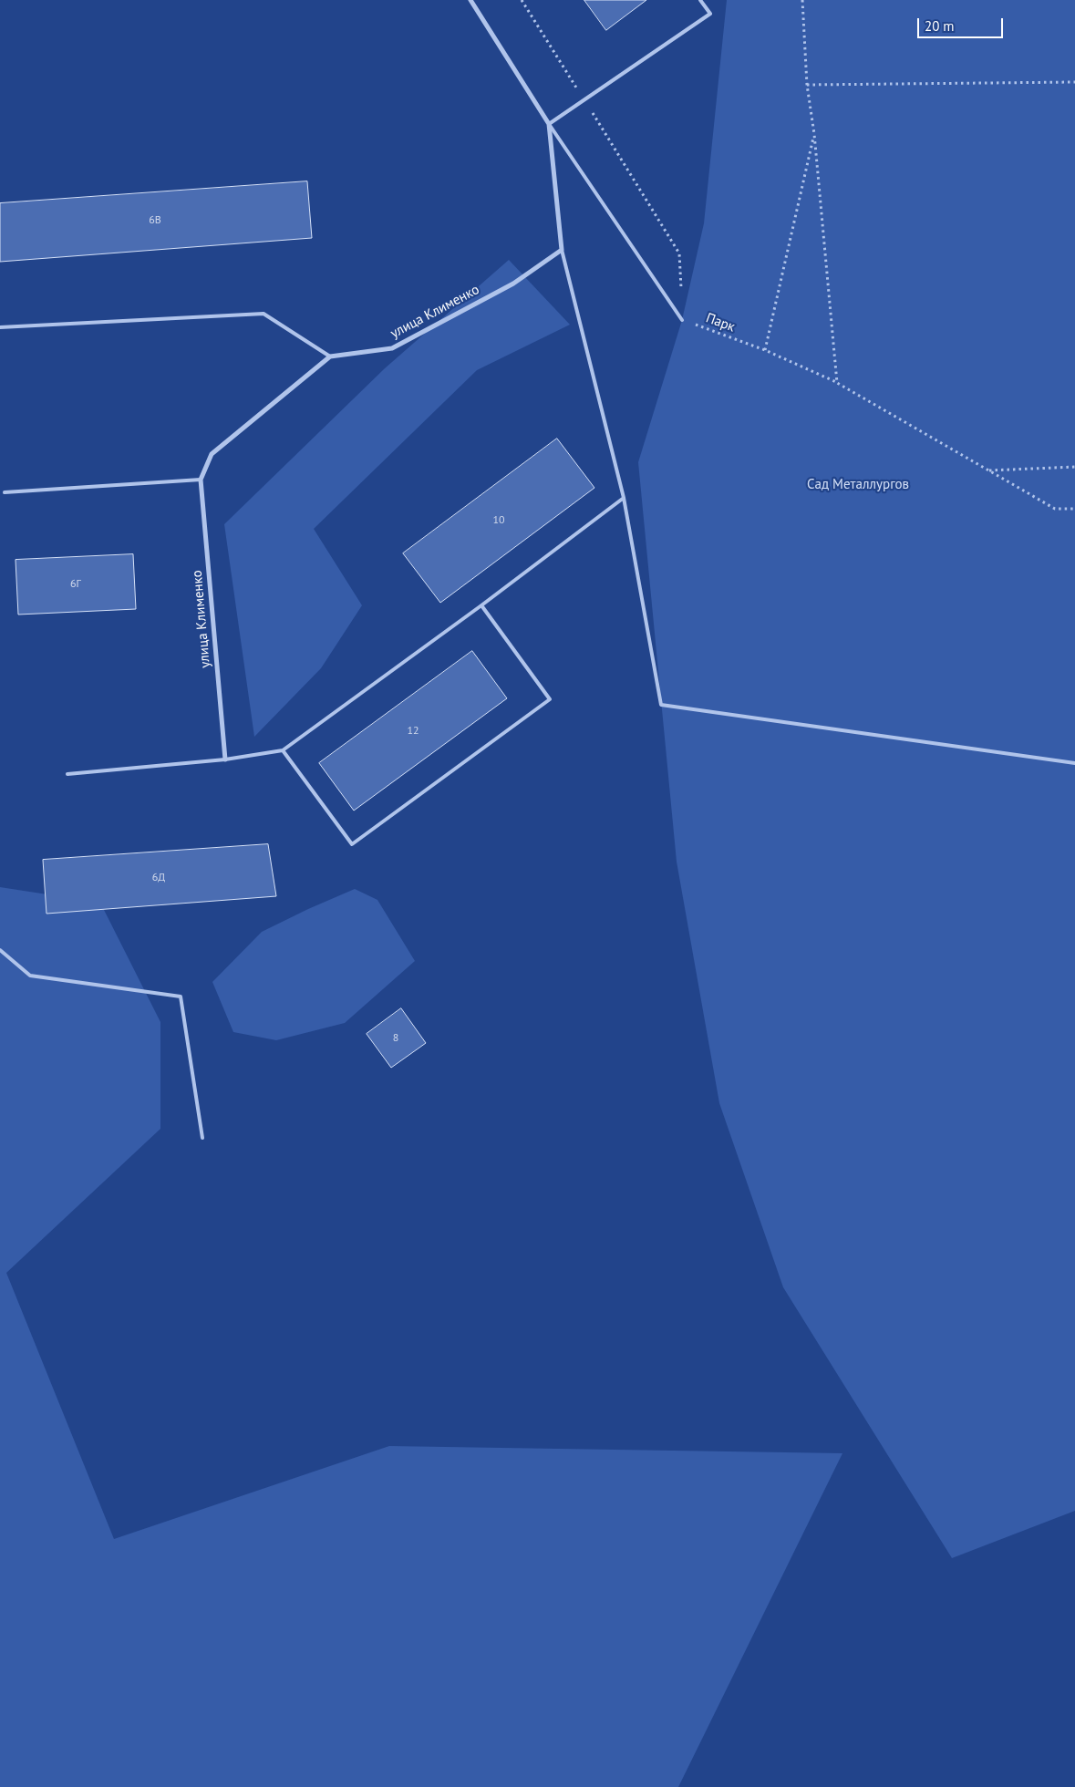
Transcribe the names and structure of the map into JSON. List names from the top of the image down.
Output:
{
  "streets": {
    "street": ["улица Клименко"],
    "path": ["Парк"]
  },
  "parks": ["Сад Металлургов"],
  "house_numbers": [
    "6В",
    "10",
    "6Г",
    "12",
    "6Д",
    "8"
  ],
  "scale_bar": "20 m"
}
